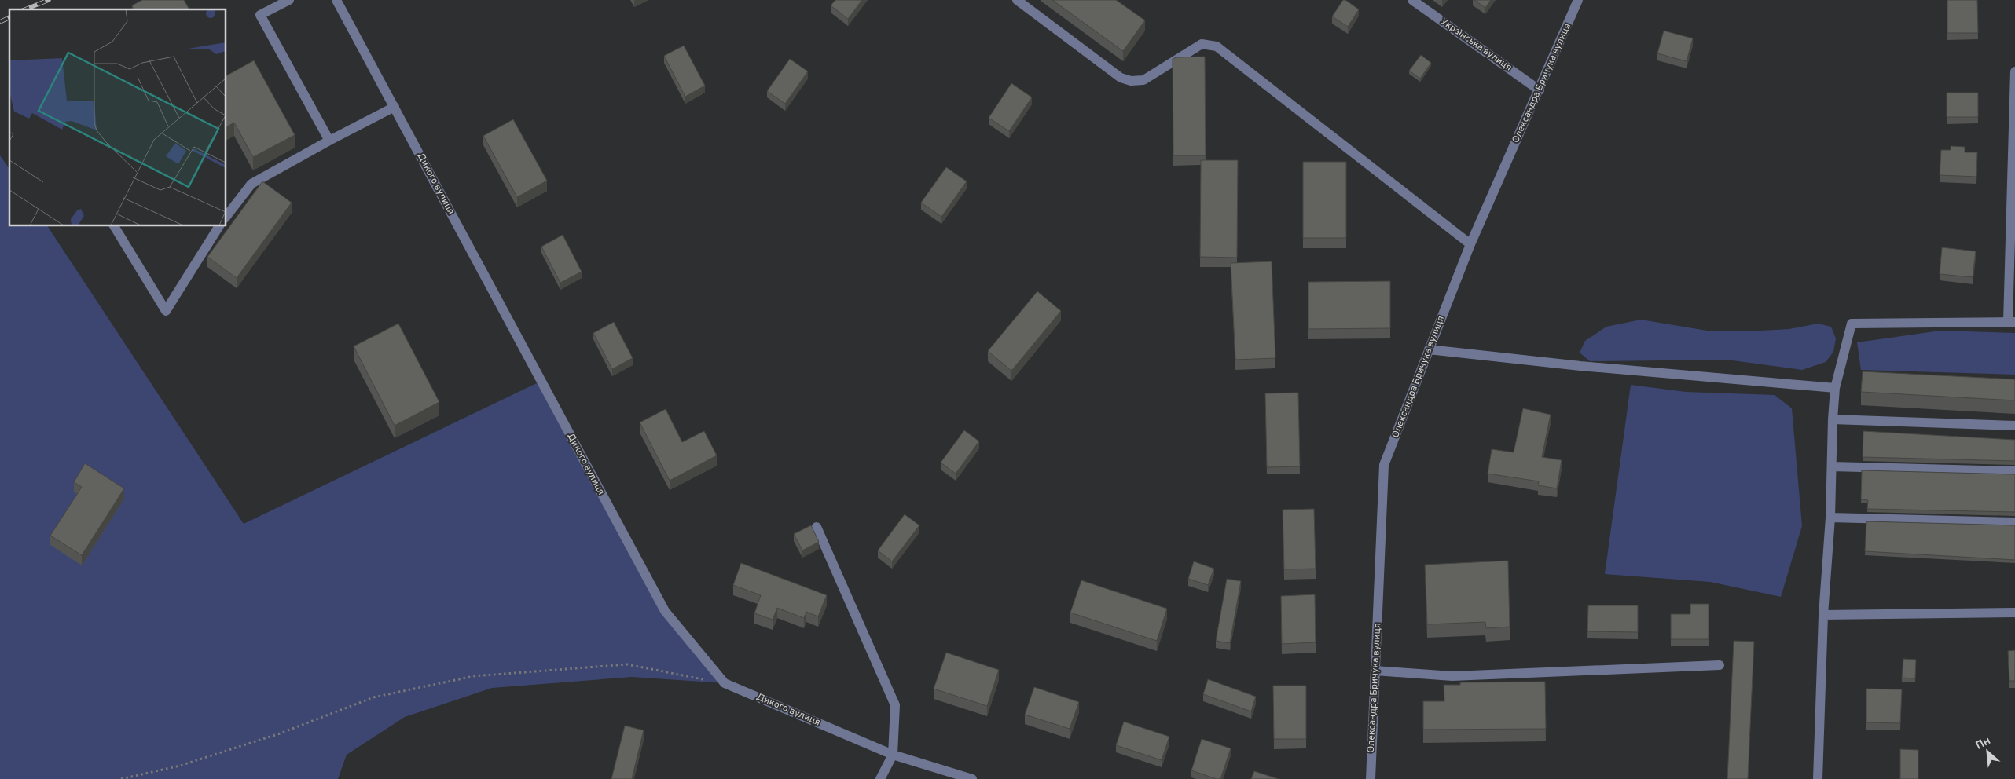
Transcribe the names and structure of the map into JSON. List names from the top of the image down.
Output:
{
  "streets": {
    "street": ["Українська вулиця", "Олександра Бричука вулиця", "Дикого вулиця"]
  },
  "crossings": [
    ["Українська вулиця", "Олександра Бричука вулиця"]
  ],
  "north": "top left"
}
